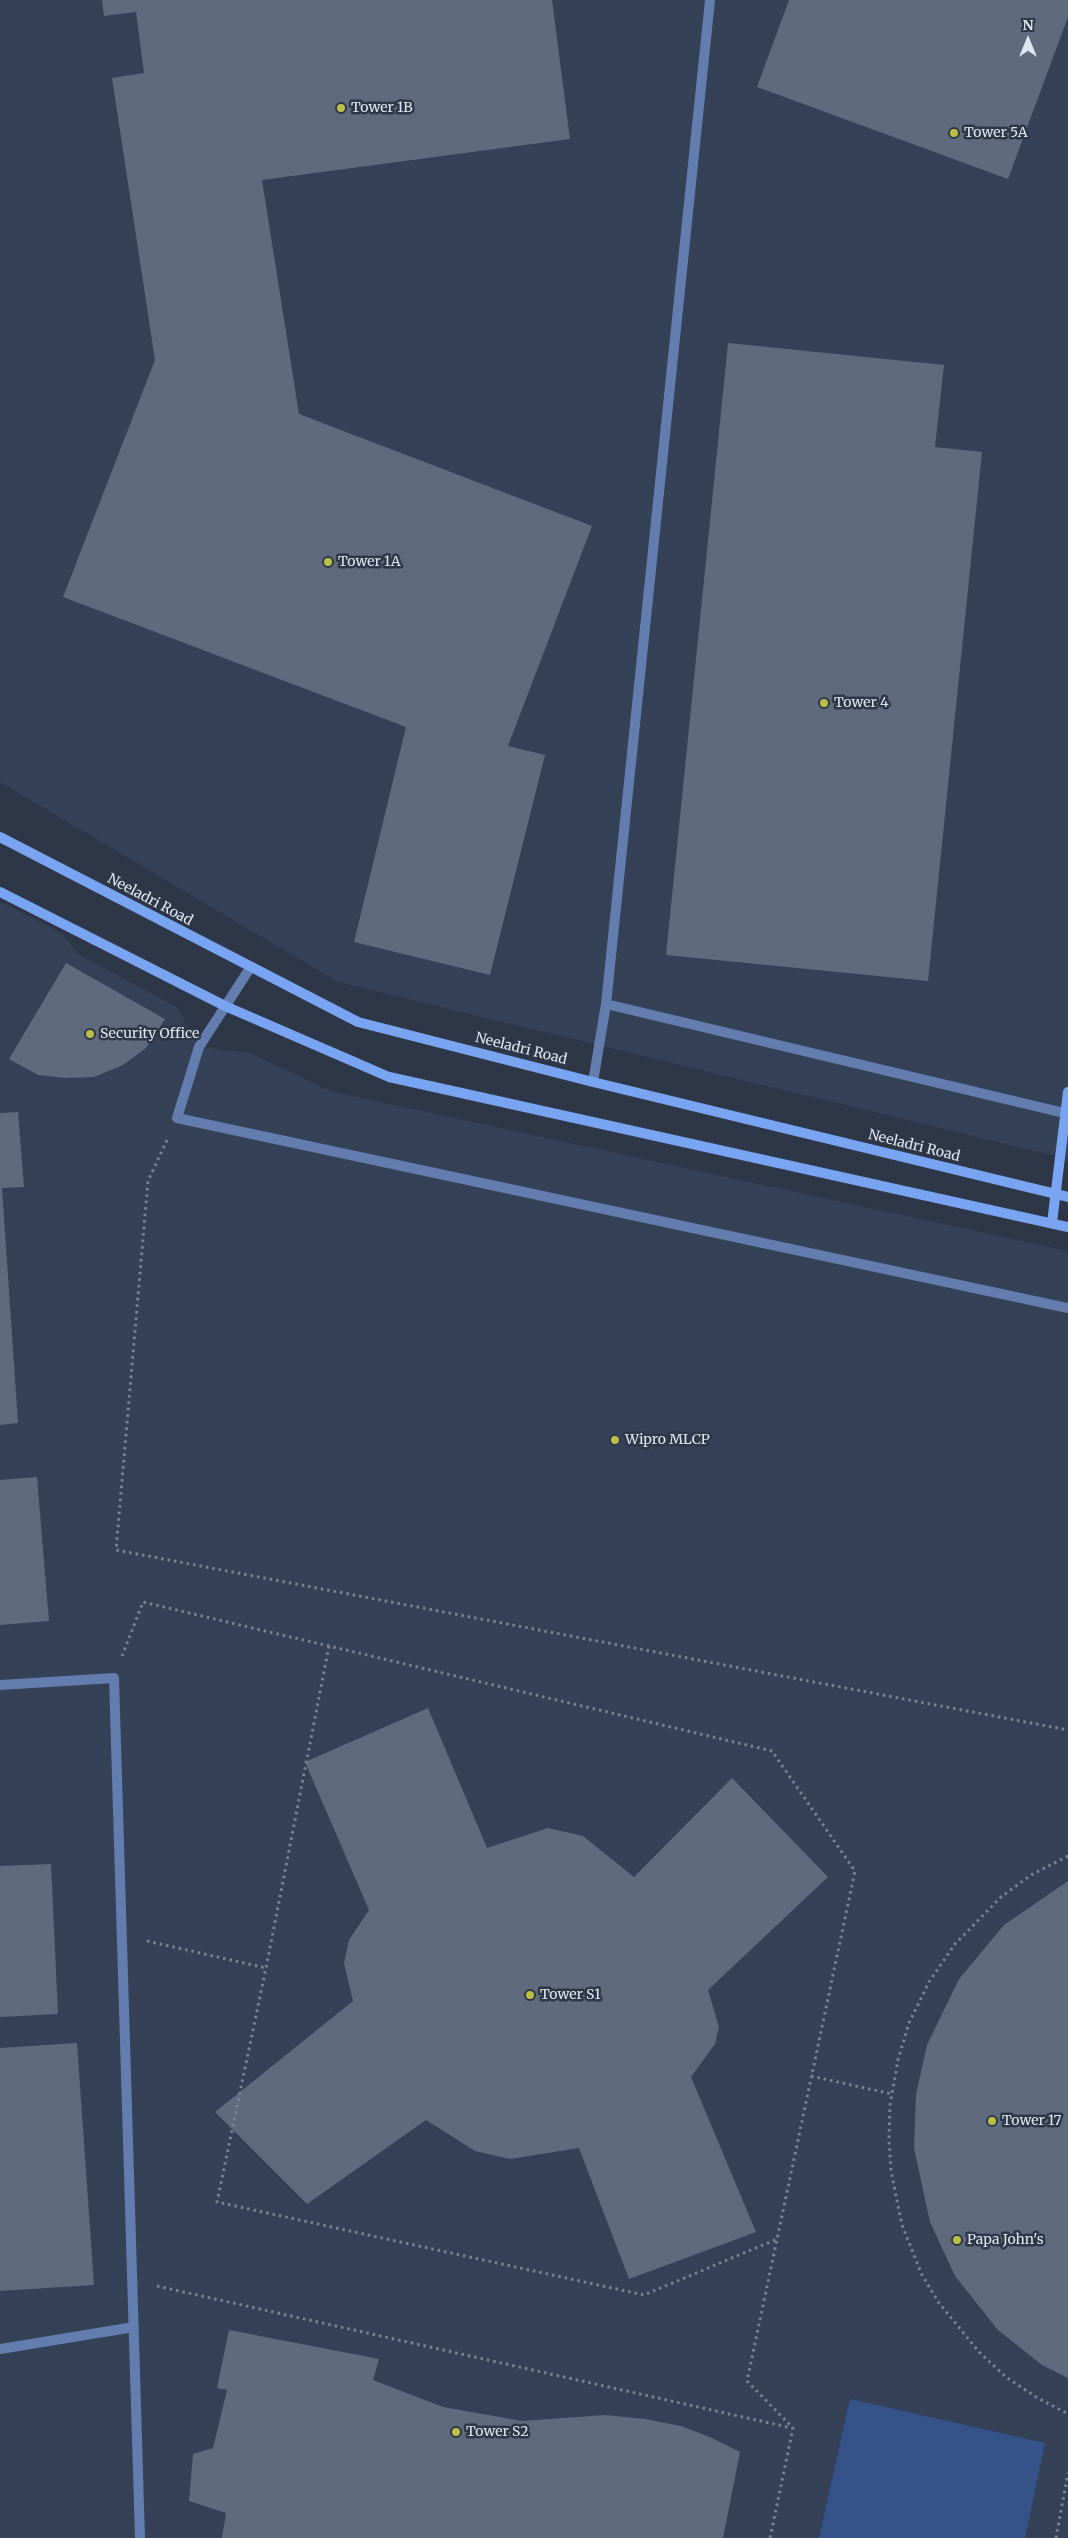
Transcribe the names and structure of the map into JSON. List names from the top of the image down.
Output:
{
  "streets": {
    "main road": ["Neeladri Road"]
  },
  "places": [
    "Tower 1B",
    "Tower 5A",
    "Tower 1A",
    "Tower 4",
    "Security Office",
    "Wipro MLCP",
    "Tower S1",
    "Tower 17",
    "Papa John's",
    "Tower S2"
  ],
  "north": "top"
}
